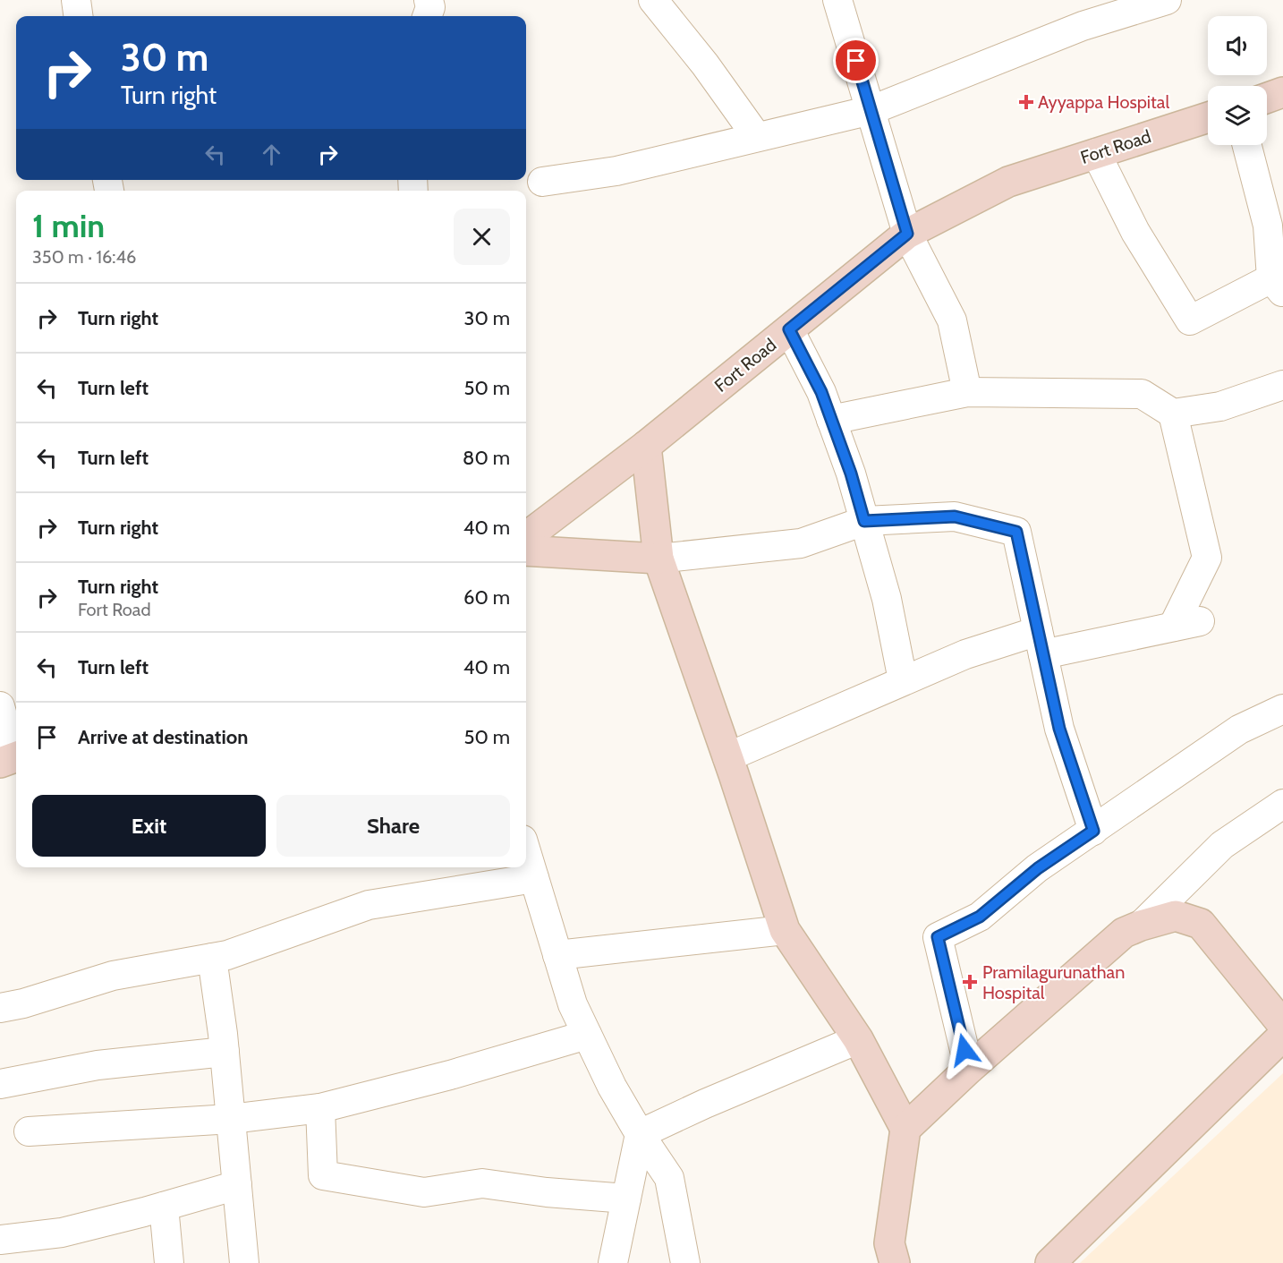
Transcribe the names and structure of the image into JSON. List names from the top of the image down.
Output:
{
  "streets": {
    "street": ["Fort Road"]
  },
  "places": {
    "health": ["Ayyappa Hospital", "Pramilagurunathan Hospital"]
  },
  "page": {
    "turn": ["30 m", "Turn right"],
    "heading": ["1 min", "350 m · 16:46"],
    "list": [
      {
        "name": "Turn right",
        "value": "30 m"
      },
      {
        "name": "Turn left",
        "value": "50 m"
      },
      {
        "name": "Turn left",
        "value": "80 m"
      },
      {
        "name": "Turn right",
        "value": "40 m"
      },
      {
        "name": "Turn right",
        "note": "Fort Road",
        "value": "60 m"
      },
      {
        "name": "Turn left",
        "value": "40 m"
      },
      {
        "name": "Arrive at destination",
        "value": "50 m"
      }
    ],
    "buttons": ["Exit", "Share"]
  }
}
